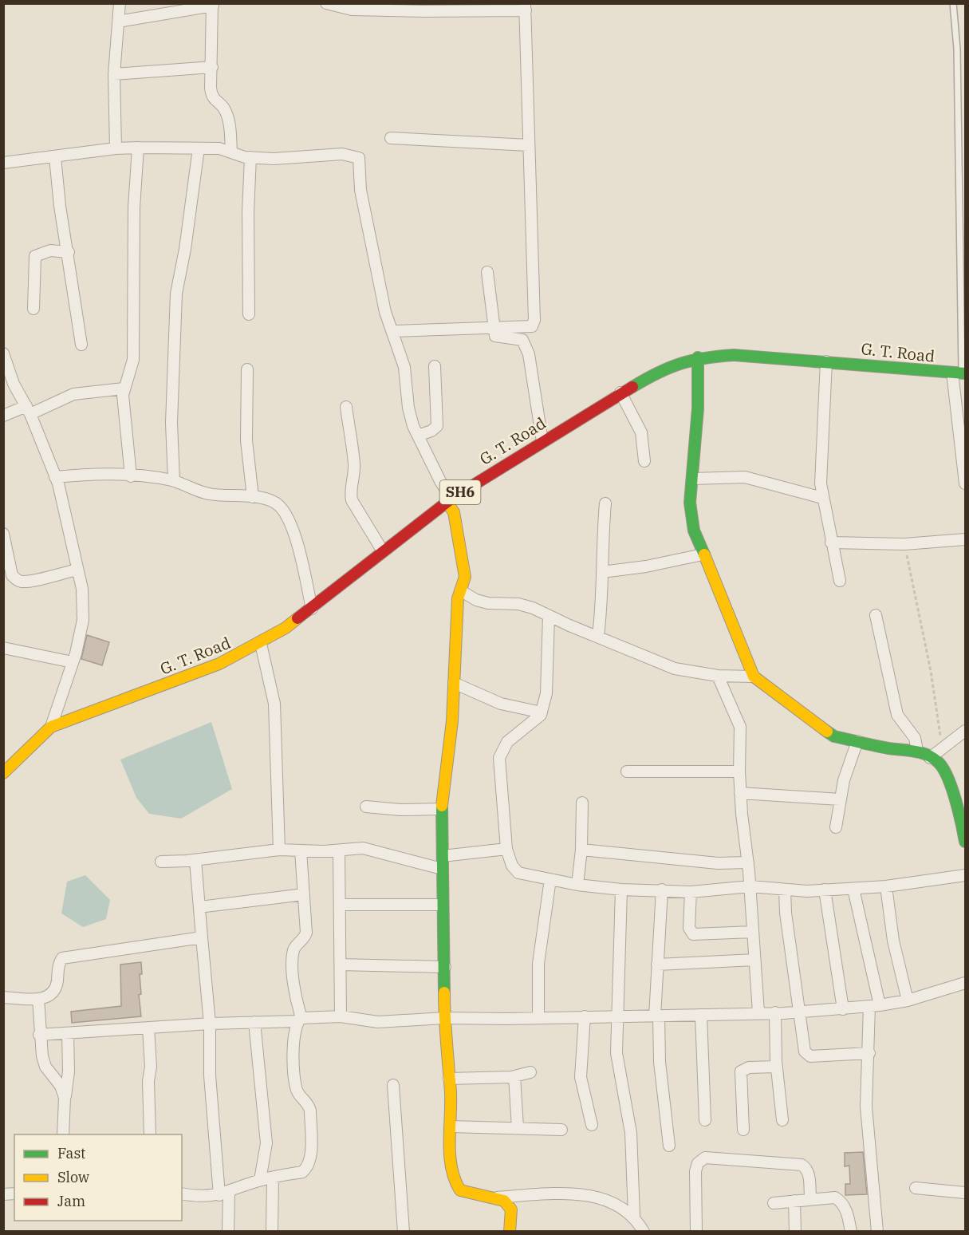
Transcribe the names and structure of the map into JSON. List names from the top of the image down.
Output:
{
  "streets": {
    "street": ["G. T. Road", "SH6"]
  },
  "legend": ["Fast", "Slow", "Jam"]
}
